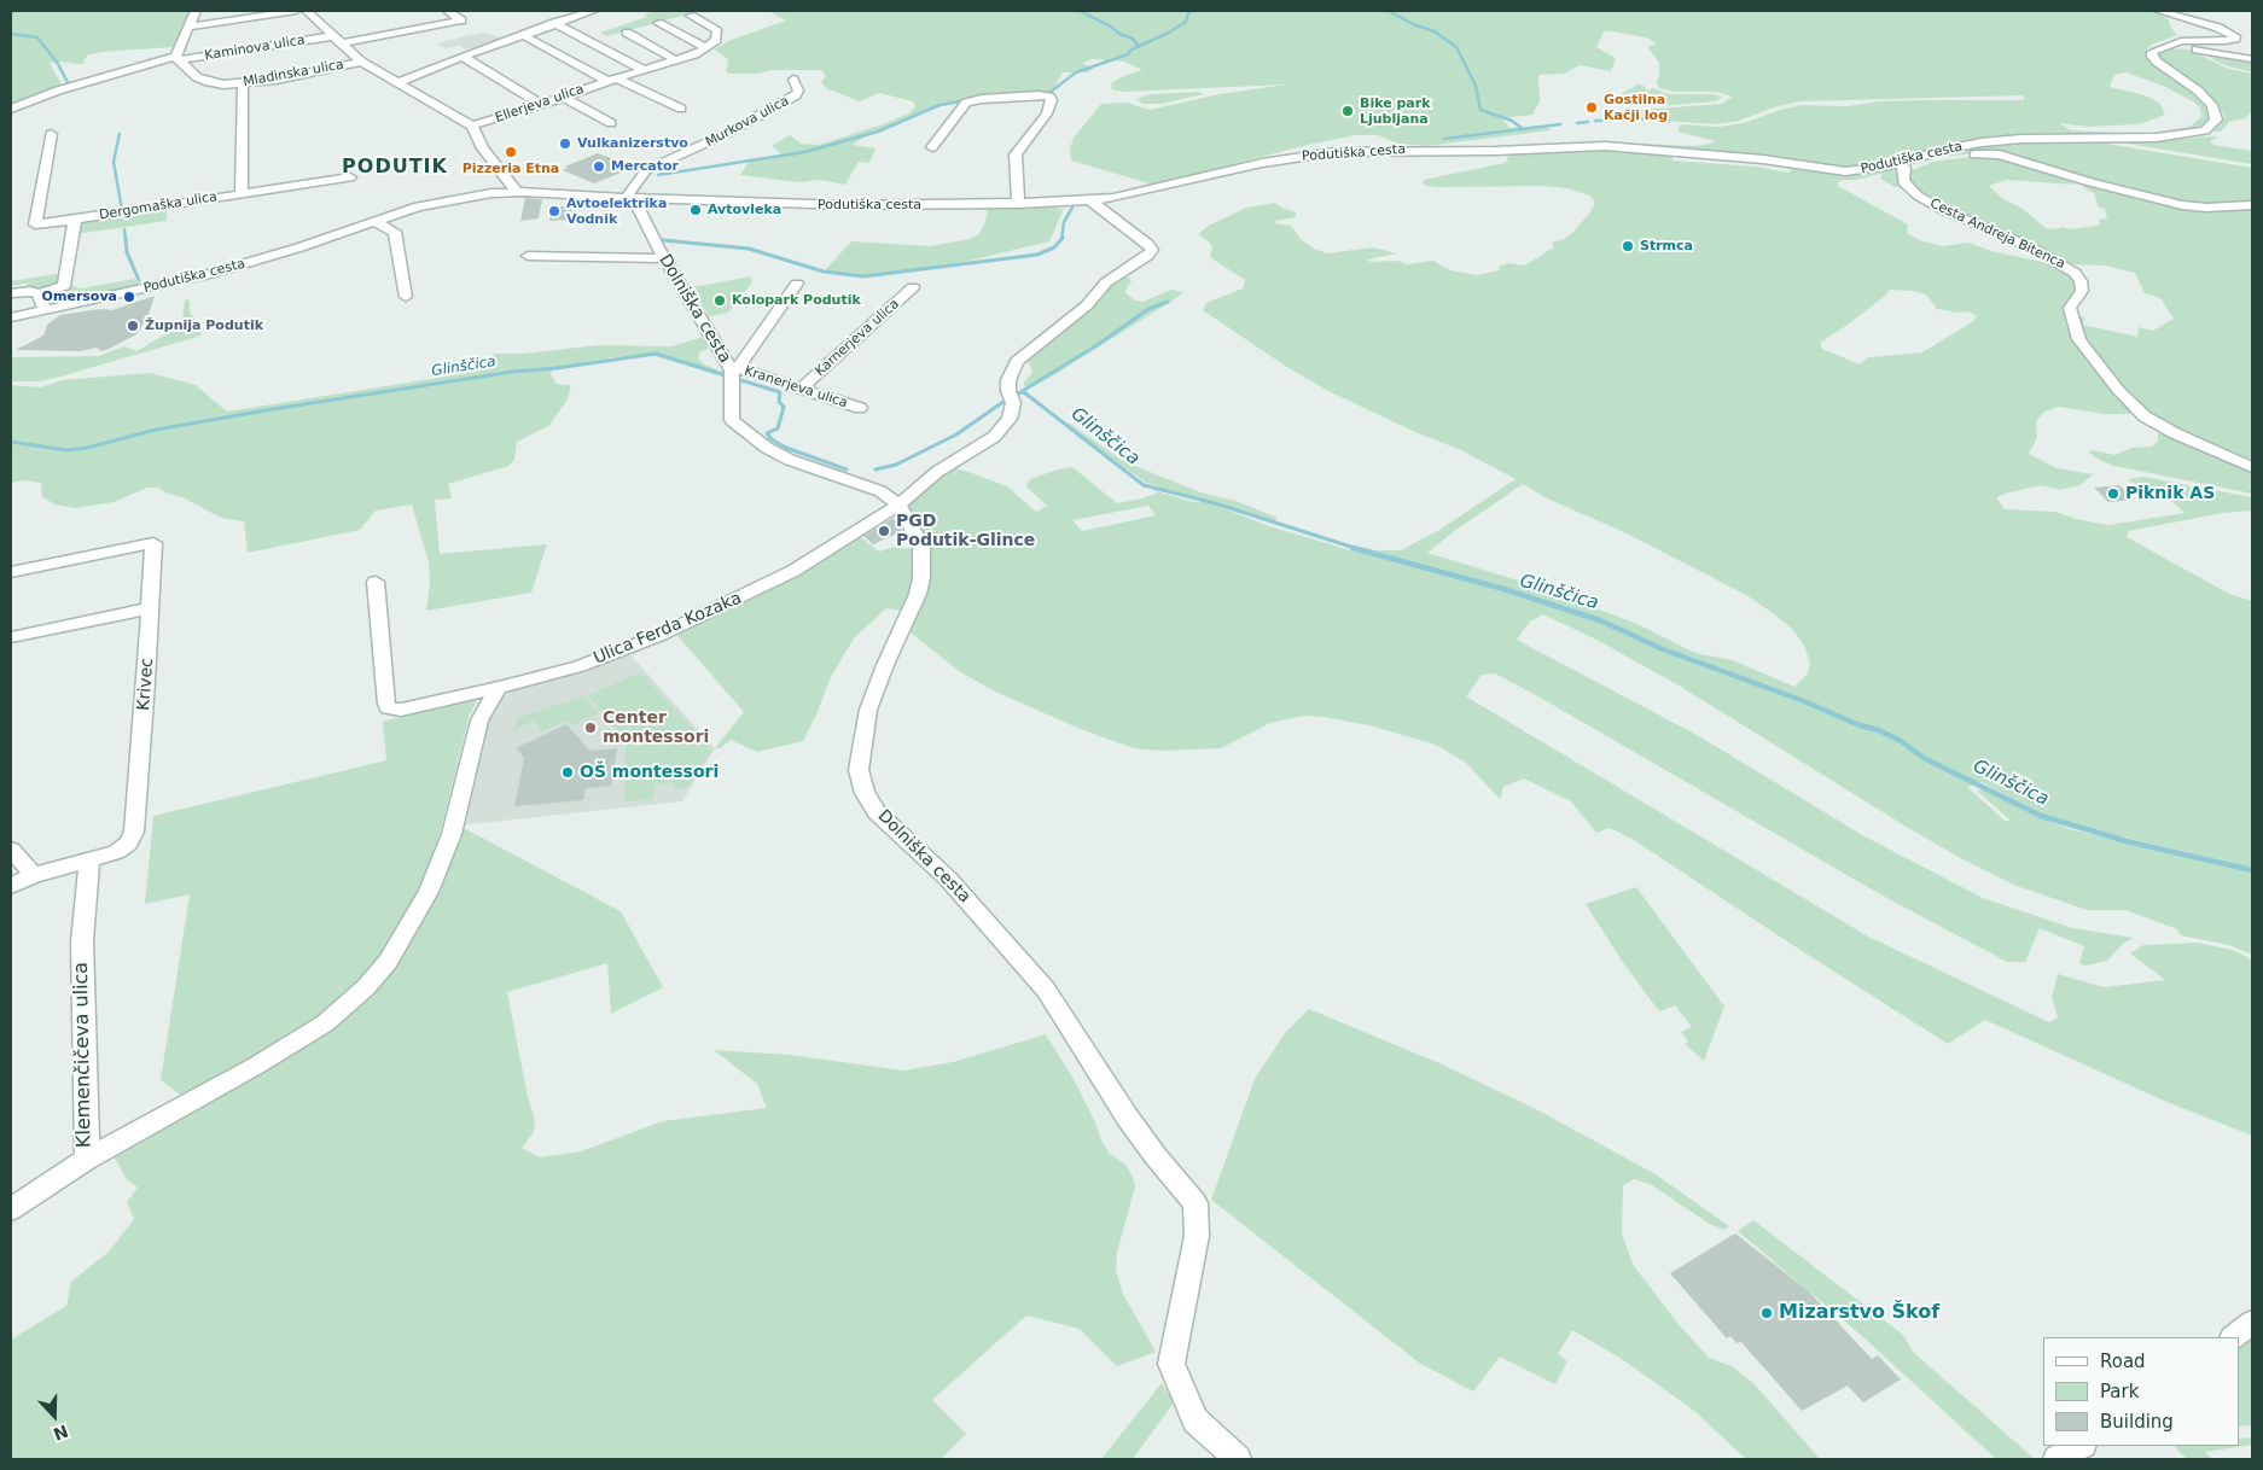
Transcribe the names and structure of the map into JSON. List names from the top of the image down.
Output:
{
  "streets": {
    "street": [
      "Kaminova ulica",
      "Mladinska ulica",
      "Ellerjeva ulica",
      "Murkova ulica",
      "Podutiška cesta",
      "Dergomaška ulica",
      "Cesta Andreja Bitenca",
      "Dolniška cesta",
      "Karnerjeva ulica",
      "Kranerjeva ulica",
      "Ulica Ferda Kozaka",
      "Krivec",
      "Klemenčičeva ulica"
    ]
  },
  "crossings": [
    ["Kaminova ulica", "Mladinska ulica"],
    ["Mladinska ulica", "Dergomaška ulica"],
    ["Murkova ulica", "Podutiška cesta"],
    ["Murkova ulica", "Dolniška cesta"],
    ["Podutiška cesta", "Cesta Andreja Bitenca"],
    ["Podutiška cesta", "Dolniška cesta"],
    ["Podutiška cesta", "Ulica Ferda Kozaka"],
    ["Dolniška cesta", "Kranerjeva ulica"],
    ["Dolniška cesta", "Ulica Ferda Kozaka"],
    ["Karnerjeva ulica", "Kranerjeva ulica"],
    ["Krivec", "Klemenčičeva ulica"]
  ],
  "districts": ["PODUTIK"],
  "water": ["Glinščica"],
  "places": [
    "Gostilna Kačji log",
    "Bike park Ljubljana",
    "Vulkanizerstvo",
    "Pizzeria Etna",
    "Mercator",
    "Avtovleka",
    "Avtoelektrika Vodnik",
    "Strmca",
    "Omersova",
    "Kolopark Podutik",
    "Župnija Podutik",
    "Piknik AS",
    "PGD Podutik-Glince",
    "Center montessori",
    "OŠ montessori",
    "Mizarstvo Škof"
  ],
  "legend": ["Road", "Park", "Building"],
  "north": "bottom"
}
